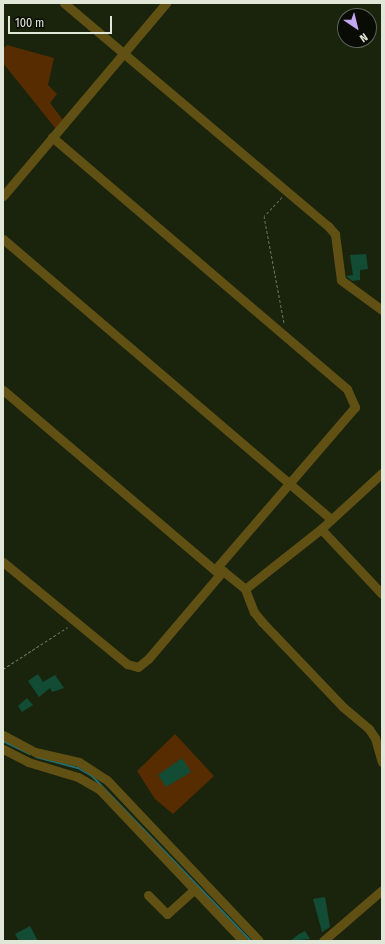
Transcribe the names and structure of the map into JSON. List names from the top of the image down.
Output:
{
  "scale_bar": "100 m",
  "north": "bottom right"
}
